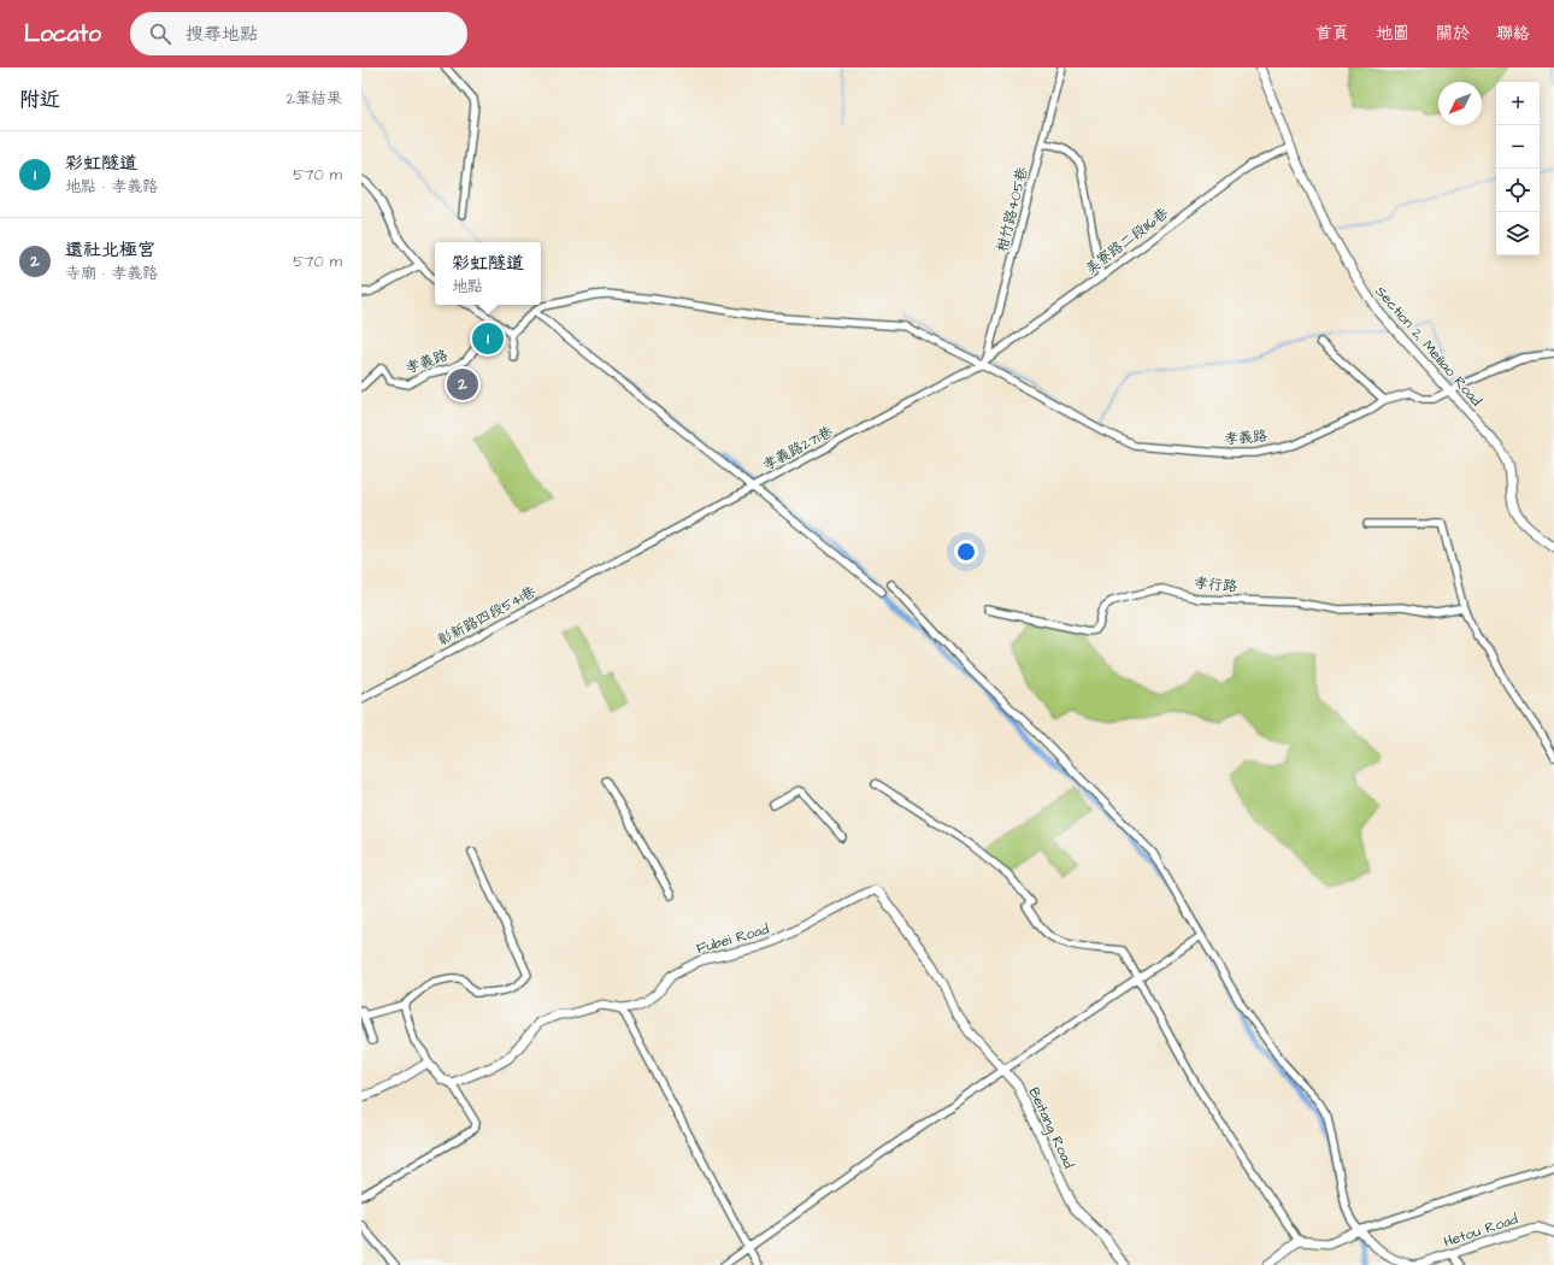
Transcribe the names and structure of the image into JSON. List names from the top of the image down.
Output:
{
  "streets": {
    "street": [
      "柑竹路405巷",
      "美寮路二段116巷",
      "Section 2, Meiliao Road",
      "孝義路",
      "孝義路271巷",
      "孝行路",
      "彰新路四段541巷",
      "Fubei Road",
      "Beitang Road",
      "Hetou Road"
    ]
  },
  "crossings": [
    ["柑竹路405巷", "美寮路二段116巷"],
    ["柑竹路405巷", "孝義路"],
    ["柑竹路405巷", "孝義路271巷"],
    ["美寮路二段116巷", "Section 2, Meiliao Road"],
    ["美寮路二段116巷", "孝義路"],
    ["美寮路二段116巷", "孝義路271巷"],
    ["Section 2, Meiliao Road", "孝義路"],
    ["孝義路", "孝義路271巷"],
    ["孝義路271巷", "彰新路四段541巷"],
    ["Fubei Road", "Beitang Road"]
  ],
  "north": "bottom left",
  "page": {
    "header": "Locato",
    "search": "搜尋地點",
    "nav": [
      "首頁",
      "地圖",
      "關於",
      "聯絡"
    ],
    "heading": ["附近", "2筆結果"],
    "map_buttons": ["+", "−"],
    "list": [
      {
        "mark": "1",
        "name": "彩虹隧道",
        "note": "地點 · 孝義路",
        "value": "570 m"
      },
      {
        "mark": "2",
        "name": "還社北極宮",
        "note": "寺廟 · 孝義路",
        "value": "570 m"
      }
    ],
    "popup": ["彩虹隧道", "地點"],
    "pins": ["1", "2"]
  }
}
